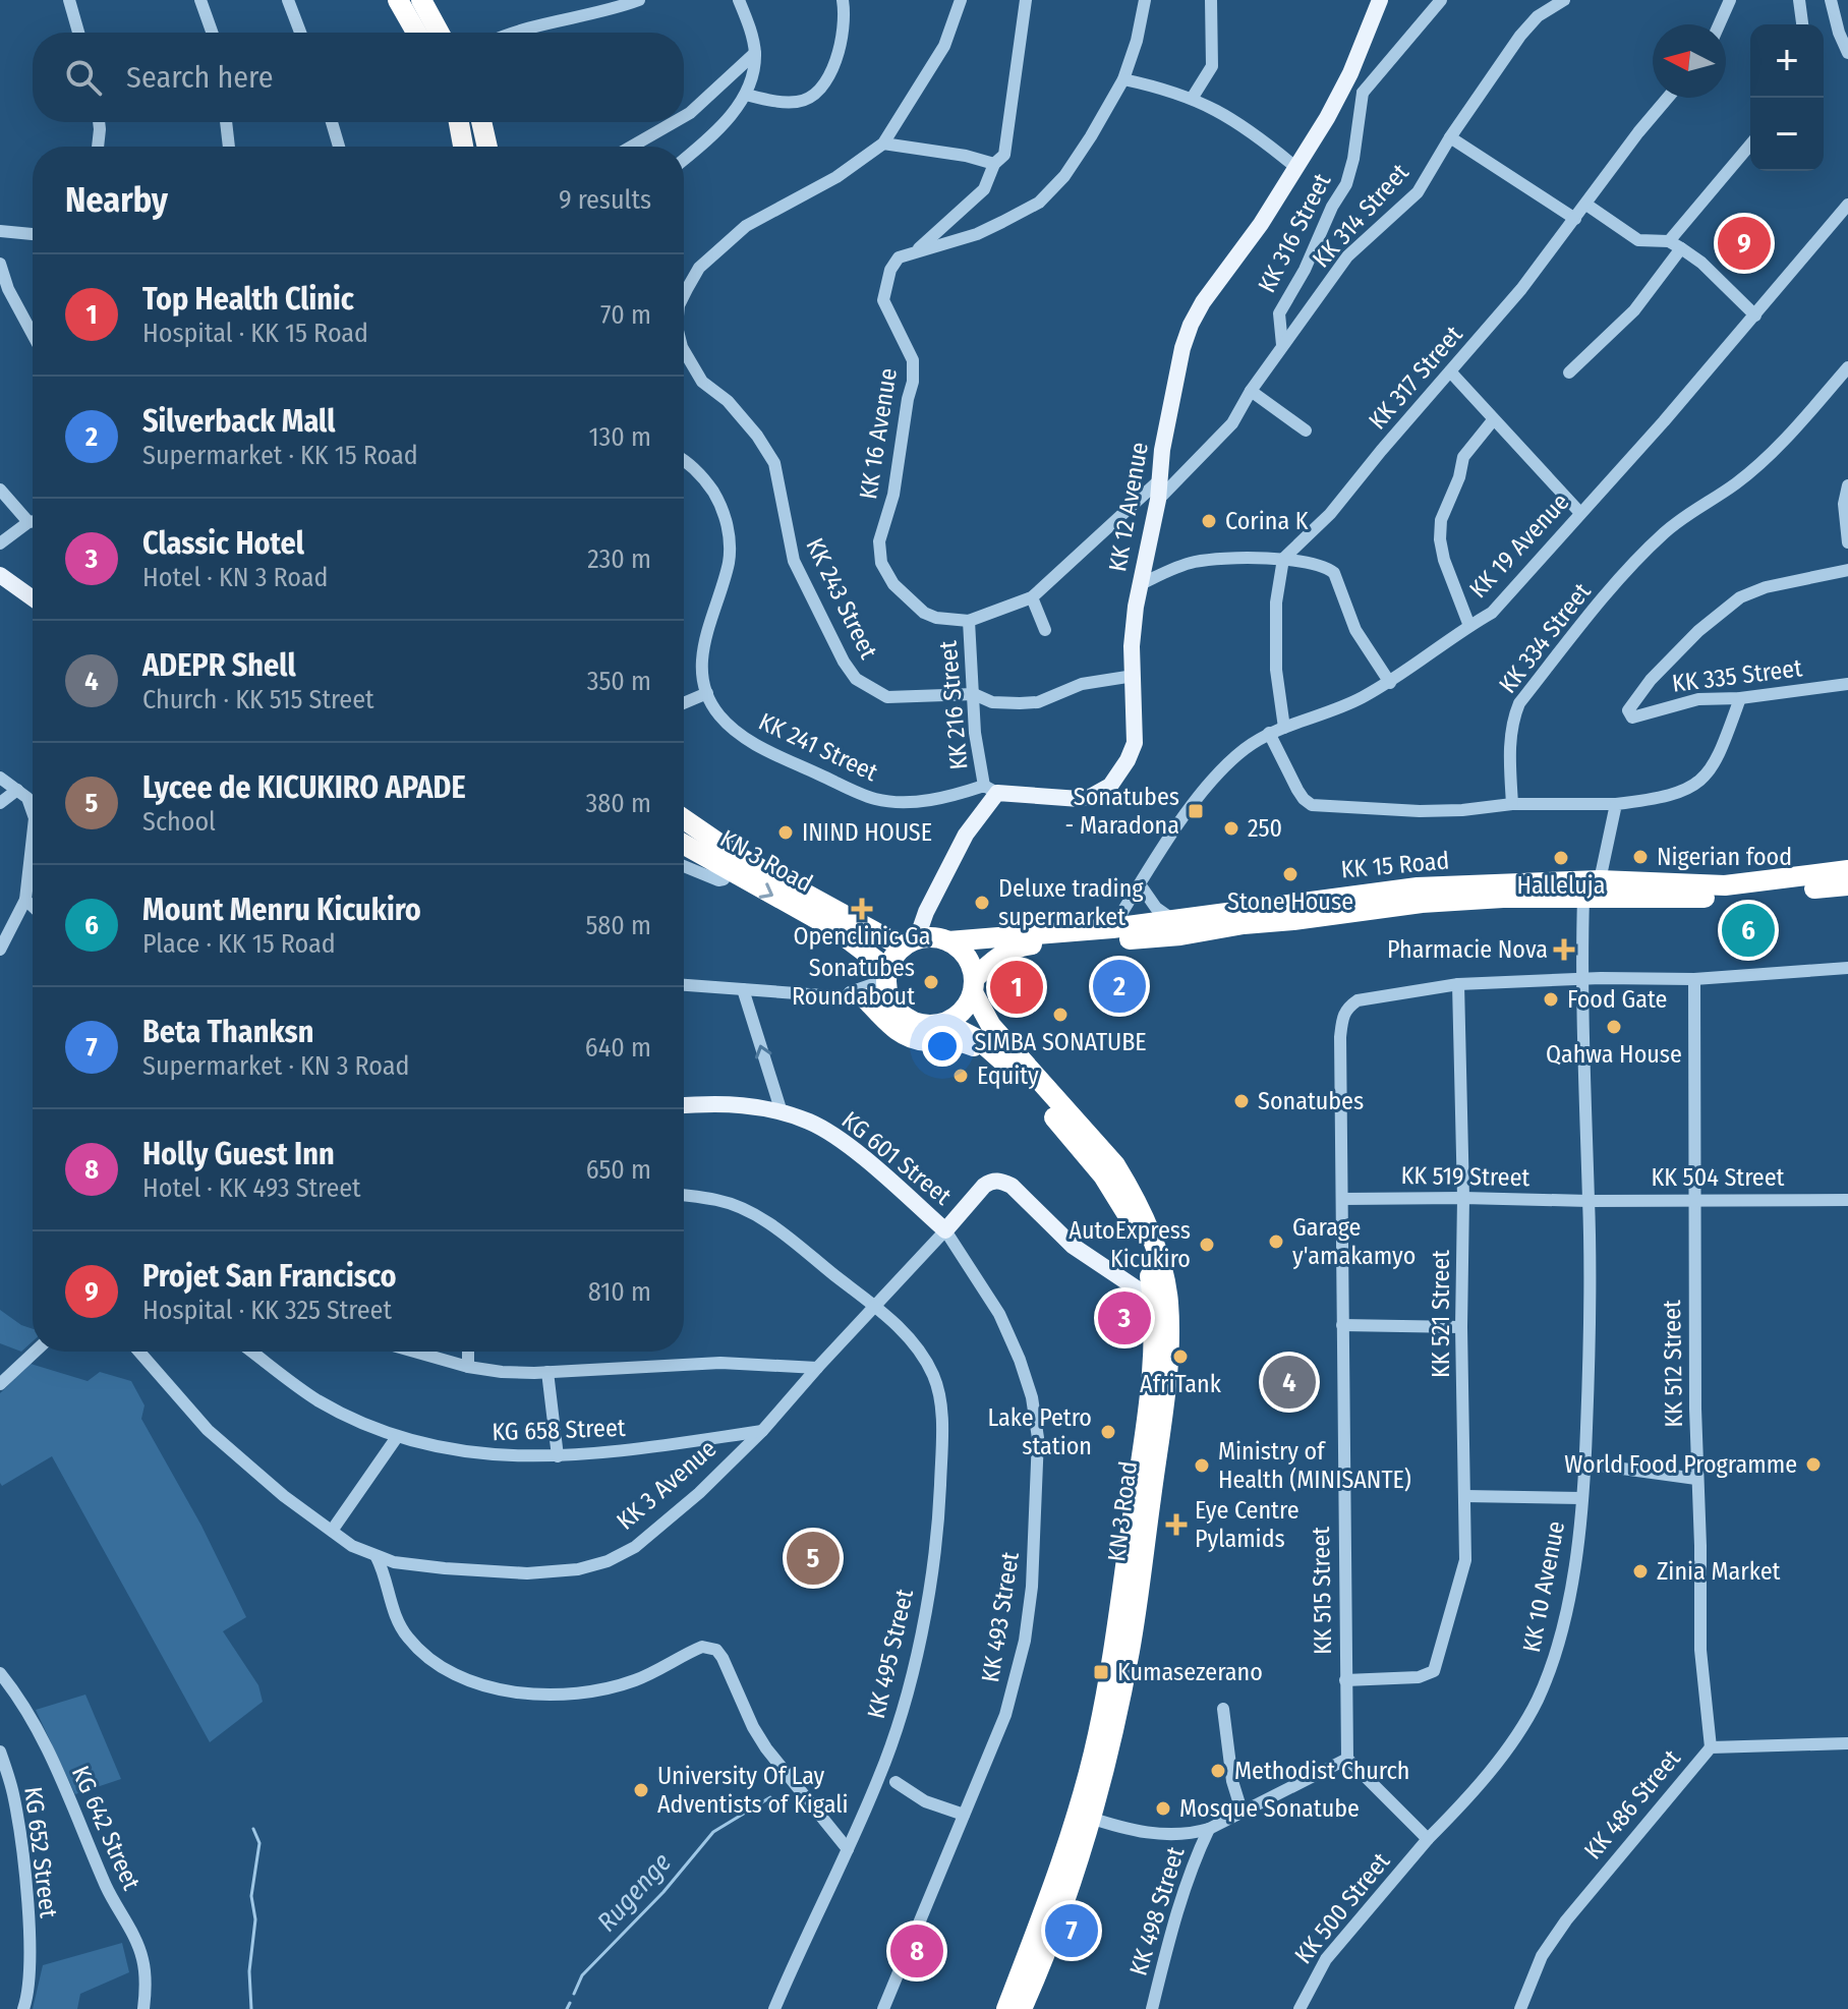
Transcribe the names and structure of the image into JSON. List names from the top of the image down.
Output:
{
  "streets": {
    "highway": ["KN 3 Road", "KK 15 Road"],
    "main road": ["KK 12 Avenue", "KG 601 Street", "KK 3 Avenue"],
    "street": [
      "KK 314 Street",
      "KK 316 Street",
      "KK 317 Street",
      "KK 16 Avenue",
      "KK 19 Avenue",
      "KK 243 Street",
      "KK 334 Street",
      "KK 335 Street",
      "KK 216 Street",
      "KK 241 Street",
      "KK 519 Street",
      "KK 504 Street",
      "KK 521 Street",
      "KK 512 Street",
      "KG 658 Street",
      "KK 10 Avenue",
      "KK 515 Street",
      "KK 493 Street",
      "KK 495 Street",
      "KK 486 Street",
      "KG 642 Street",
      "KG 652 Street",
      "KK 500 Street",
      "KK 498 Street"
    ]
  },
  "crossings": [
    ["KK 314 Street", "KK 316 Street"],
    ["KK 314 Street", "KK 16 Avenue"],
    ["KK 314 Street", "KK 12 Avenue"],
    ["KK 16 Avenue", "KK 12 Avenue"],
    ["KK 16 Avenue", "KK 216 Street"],
    ["KK 12 Avenue", "KK 243 Street"],
    ["KK 12 Avenue", "KK 216 Street"],
    ["KK 12 Avenue", "KK 241 Street"],
    ["KK 19 Avenue", "KK 15 Road"],
    ["KK 243 Street", "KK 216 Street"],
    ["KK 216 Street", "KK 241 Street"],
    ["KN 3 Road", "KK 3 Avenue"],
    ["KK 15 Road", "KK 10 Avenue"],
    ["KG 601 Street", "KK 3 Avenue"],
    ["KG 601 Street", "KK 493 Street"],
    ["KK 519 Street", "KK 504 Street"],
    ["KK 519 Street", "KK 521 Street"],
    ["KK 519 Street", "KK 10 Avenue"],
    ["KK 519 Street", "KK 515 Street"],
    ["KK 504 Street", "KK 512 Street"],
    ["KK 504 Street", "KK 10 Avenue"],
    ["KK 521 Street", "KK 515 Street"],
    ["KK 512 Street", "KK 486 Street"],
    ["KG 658 Street", "KK 3 Avenue"],
    ["KK 3 Avenue", "KK 493 Street"],
    ["KK 3 Avenue", "KK 495 Street"],
    ["KK 10 Avenue", "KK 500 Street"]
  ],
  "water": ["Rugenge"],
  "places": {
    "other": [
      "Corina K",
      "250",
      "ININD HOUSE",
      "Nigerian food",
      "Halleluja",
      "Stone House",
      "Deluxe trading supermarket",
      "Sonatubes Roundabout",
      "Food Gate",
      "SIMBA SONATUBE",
      "Qahwa House",
      "Equity",
      "Sonatubes",
      "Garage y'amakamyo",
      "AutoExpress Kicukiro",
      "AfriTank",
      "Lake Petro station",
      "World Food Programme",
      "Ministry of Health (MINISANTE)",
      "Zinia Market",
      "Methodist Church",
      "University Of Lay Adventists of Kigali",
      "Mosque Sonatube"
    ],
    "transit": ["Sonatubes - Maradona", "Kumasezerano"],
    "health": ["Openclinic Ga", "Pharmacie Nova", "Eye Centre Pylamids"]
  },
  "north": "left",
  "page": {
    "map_buttons": ["+", "−"],
    "search": "Search here",
    "heading": ["Nearby", "9 results"],
    "pins": [
      "9",
      "6",
      "2",
      "1",
      "3",
      "4",
      "5",
      "7",
      "8"
    ],
    "list": [
      {
        "mark": "1",
        "name": "Top Health Clinic",
        "note": "Hospital · KK 15 Road",
        "value": "70 m"
      },
      {
        "mark": "2",
        "name": "Silverback Mall",
        "note": "Supermarket · KK 15 Road",
        "value": "130 m"
      },
      {
        "mark": "3",
        "name": "Classic Hotel",
        "note": "Hotel · KN 3 Road",
        "value": "230 m"
      },
      {
        "mark": "4",
        "name": "ADEPR Shell",
        "note": "Church · KK 515 Street",
        "value": "350 m"
      },
      {
        "mark": "5",
        "name": "Lycee de KICUKIRO APADE",
        "note": "School",
        "value": "380 m"
      },
      {
        "mark": "6",
        "name": "Mount Menru Kicukiro",
        "note": "Place · KK 15 Road",
        "value": "580 m"
      },
      {
        "mark": "7",
        "name": "Beta Thanksn",
        "note": "Supermarket · KN 3 Road",
        "value": "640 m"
      },
      {
        "mark": "8",
        "name": "Holly Guest Inn",
        "note": "Hotel · KK 493 Street",
        "value": "650 m"
      },
      {
        "mark": "9",
        "name": "Projet San Francisco",
        "note": "Hospital · KK 325 Street",
        "value": "810 m"
      }
    ]
  }
}
